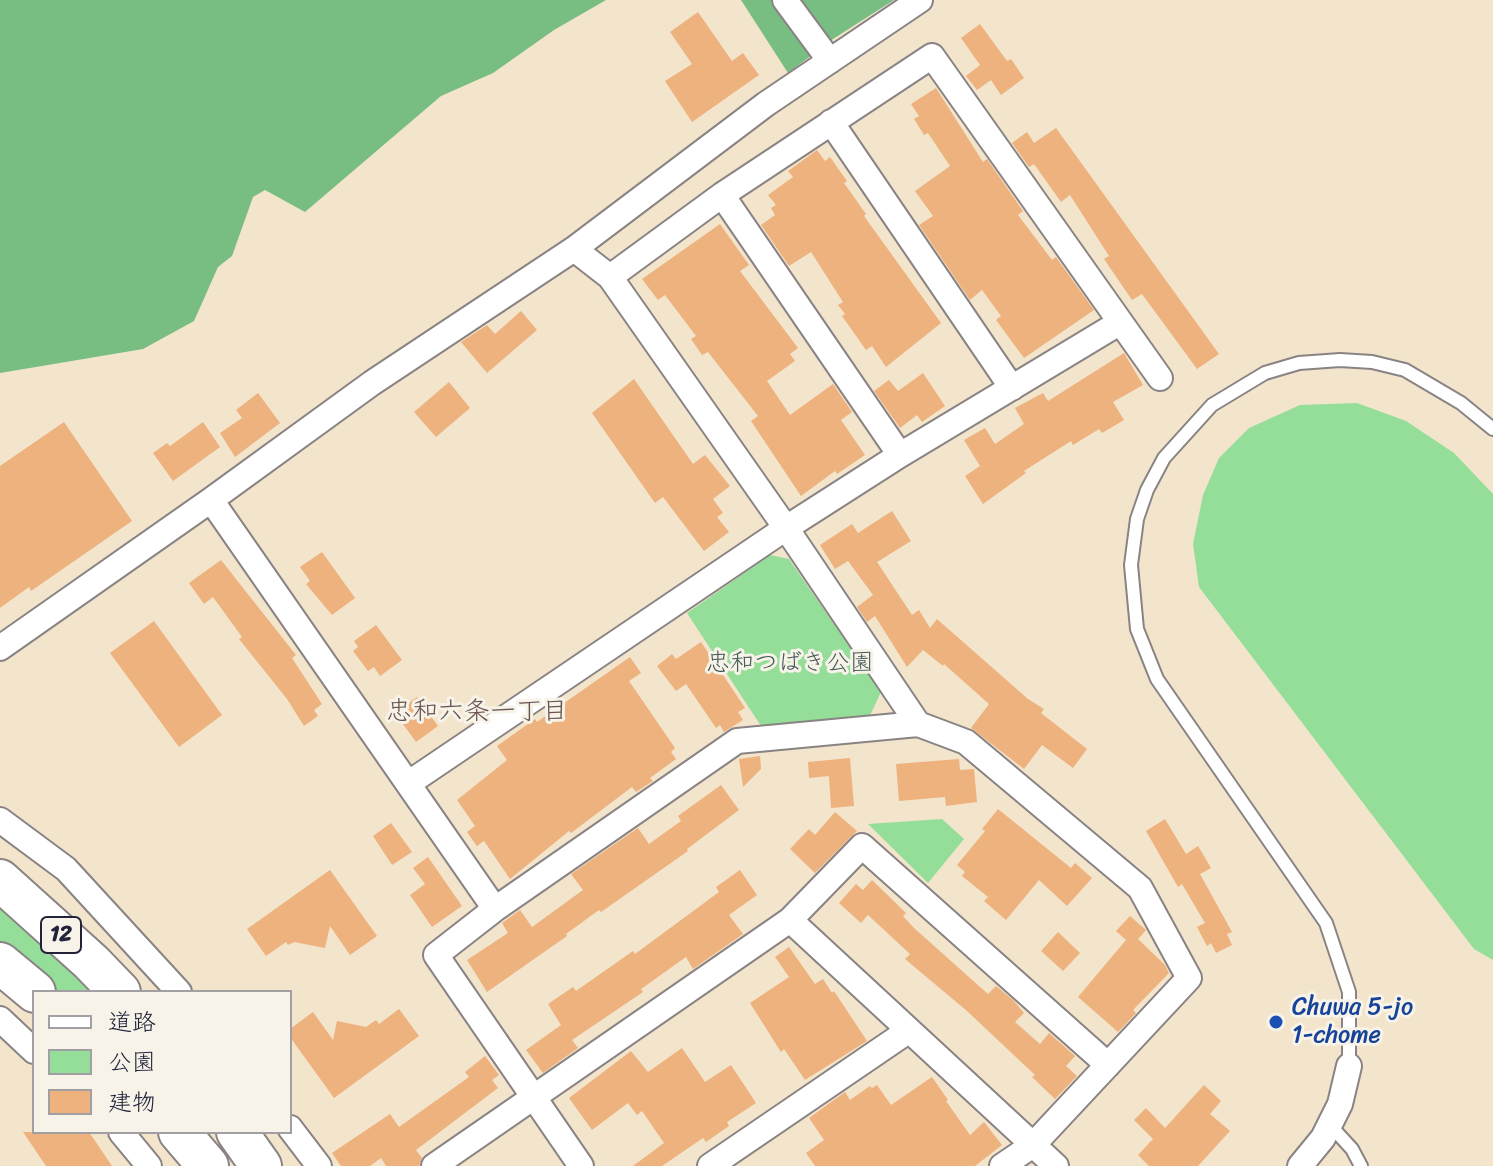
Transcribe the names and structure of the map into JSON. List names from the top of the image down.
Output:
{
  "streets": {
    "highway": ["12"]
  },
  "districts": ["忠和六条一丁目"],
  "parks": ["忠和つばき公園"],
  "places": ["Chuwa 5-jo 1-chome"],
  "legend": ["道路", "公園", "建物"]
}
